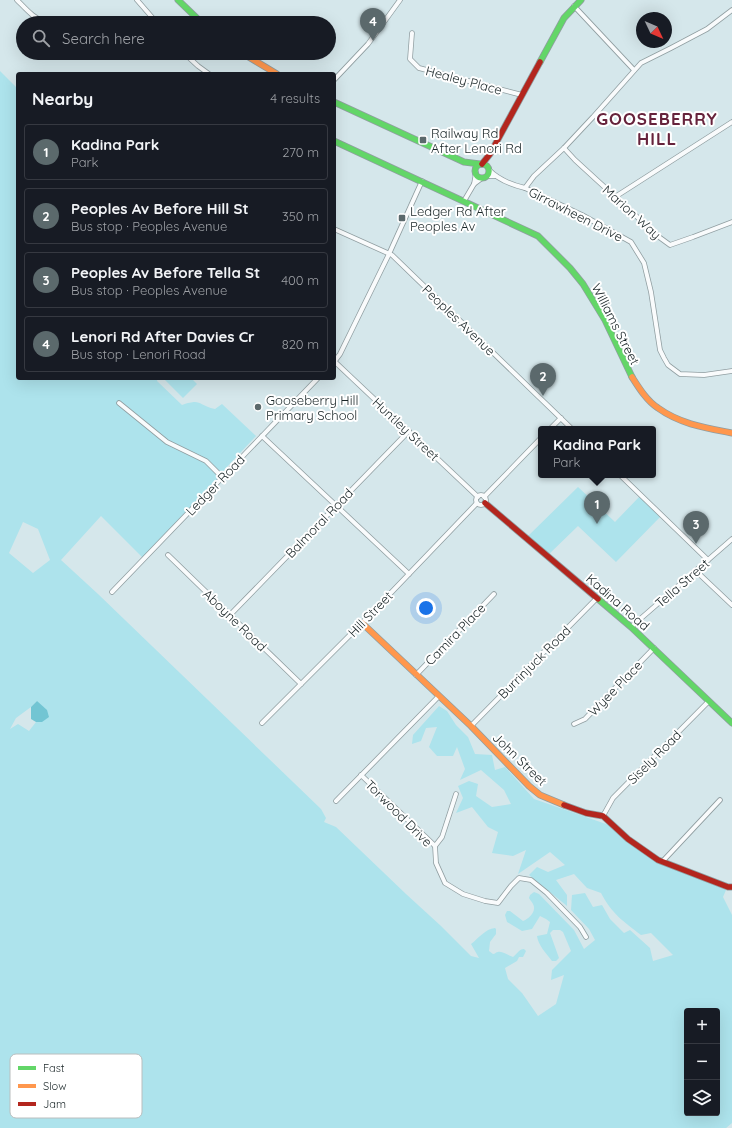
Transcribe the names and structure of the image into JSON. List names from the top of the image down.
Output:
{
  "streets": {
    "street": [
      "Healey Place",
      "Marion Way",
      "Girrawheen Drive",
      "Peoples Avenue",
      "Williams Street",
      "Huntley Street",
      "Ledger Road",
      "Balmoral Road",
      "Tella Street",
      "Kadina Road",
      "Hill Street",
      "Aboyne Road",
      "Camira Place",
      "Burrinjuck Road",
      "Wyee Place",
      "Sisely Road",
      "John Street",
      "Torwood Drive"
    ]
  },
  "crossings": [
    ["Huntley Street", "Balmoral Road"],
    ["Huntley Street", "Kadina Road"],
    ["Huntley Street", "Hill Street"],
    ["Balmoral Road", "Aboyne Road"],
    ["Tella Street", "Kadina Road"],
    ["Kadina Road", "Hill Street"],
    ["Kadina Road", "Burrinjuck Road"],
    ["Kadina Road", "Wyee Place"],
    ["Kadina Road", "Sisely Road"],
    ["Hill Street", "Aboyne Road"],
    ["Hill Street", "John Street"],
    ["Camira Place", "John Street"],
    ["Burrinjuck Road", "John Street"],
    ["Sisely Road", "John Street"]
  ],
  "districts": ["GOOSEBERRY HILL"],
  "places": {
    "transit": ["Railway Rd After Lenori Rd", "Ledger Rd After Peoples Av"],
    "other": ["Gooseberry Hill Primary School"]
  },
  "legend": ["Fast", "Slow", "Jam"],
  "north": "bottom right",
  "page": {
    "pins": [
      "4",
      "2",
      "1",
      "3"
    ],
    "search": "Search here",
    "heading": ["Nearby", "4 results"],
    "list": [
      {
        "mark": "1",
        "name": "Kadina Park",
        "note": "Park",
        "value": "270 m"
      },
      {
        "mark": "2",
        "name": "Peoples Av Before Hill St",
        "note": "Bus stop · Peoples Avenue",
        "value": "350 m"
      },
      {
        "mark": "3",
        "name": "Peoples Av Before Tella St",
        "note": "Bus stop · Peoples Avenue",
        "value": "400 m"
      },
      {
        "mark": "4",
        "name": "Lenori Rd After Davies Cr",
        "note": "Bus stop · Lenori Road",
        "value": "820 m"
      }
    ],
    "popup": ["Kadina Park", "Park"],
    "map_buttons": ["+", "−"]
  }
}
